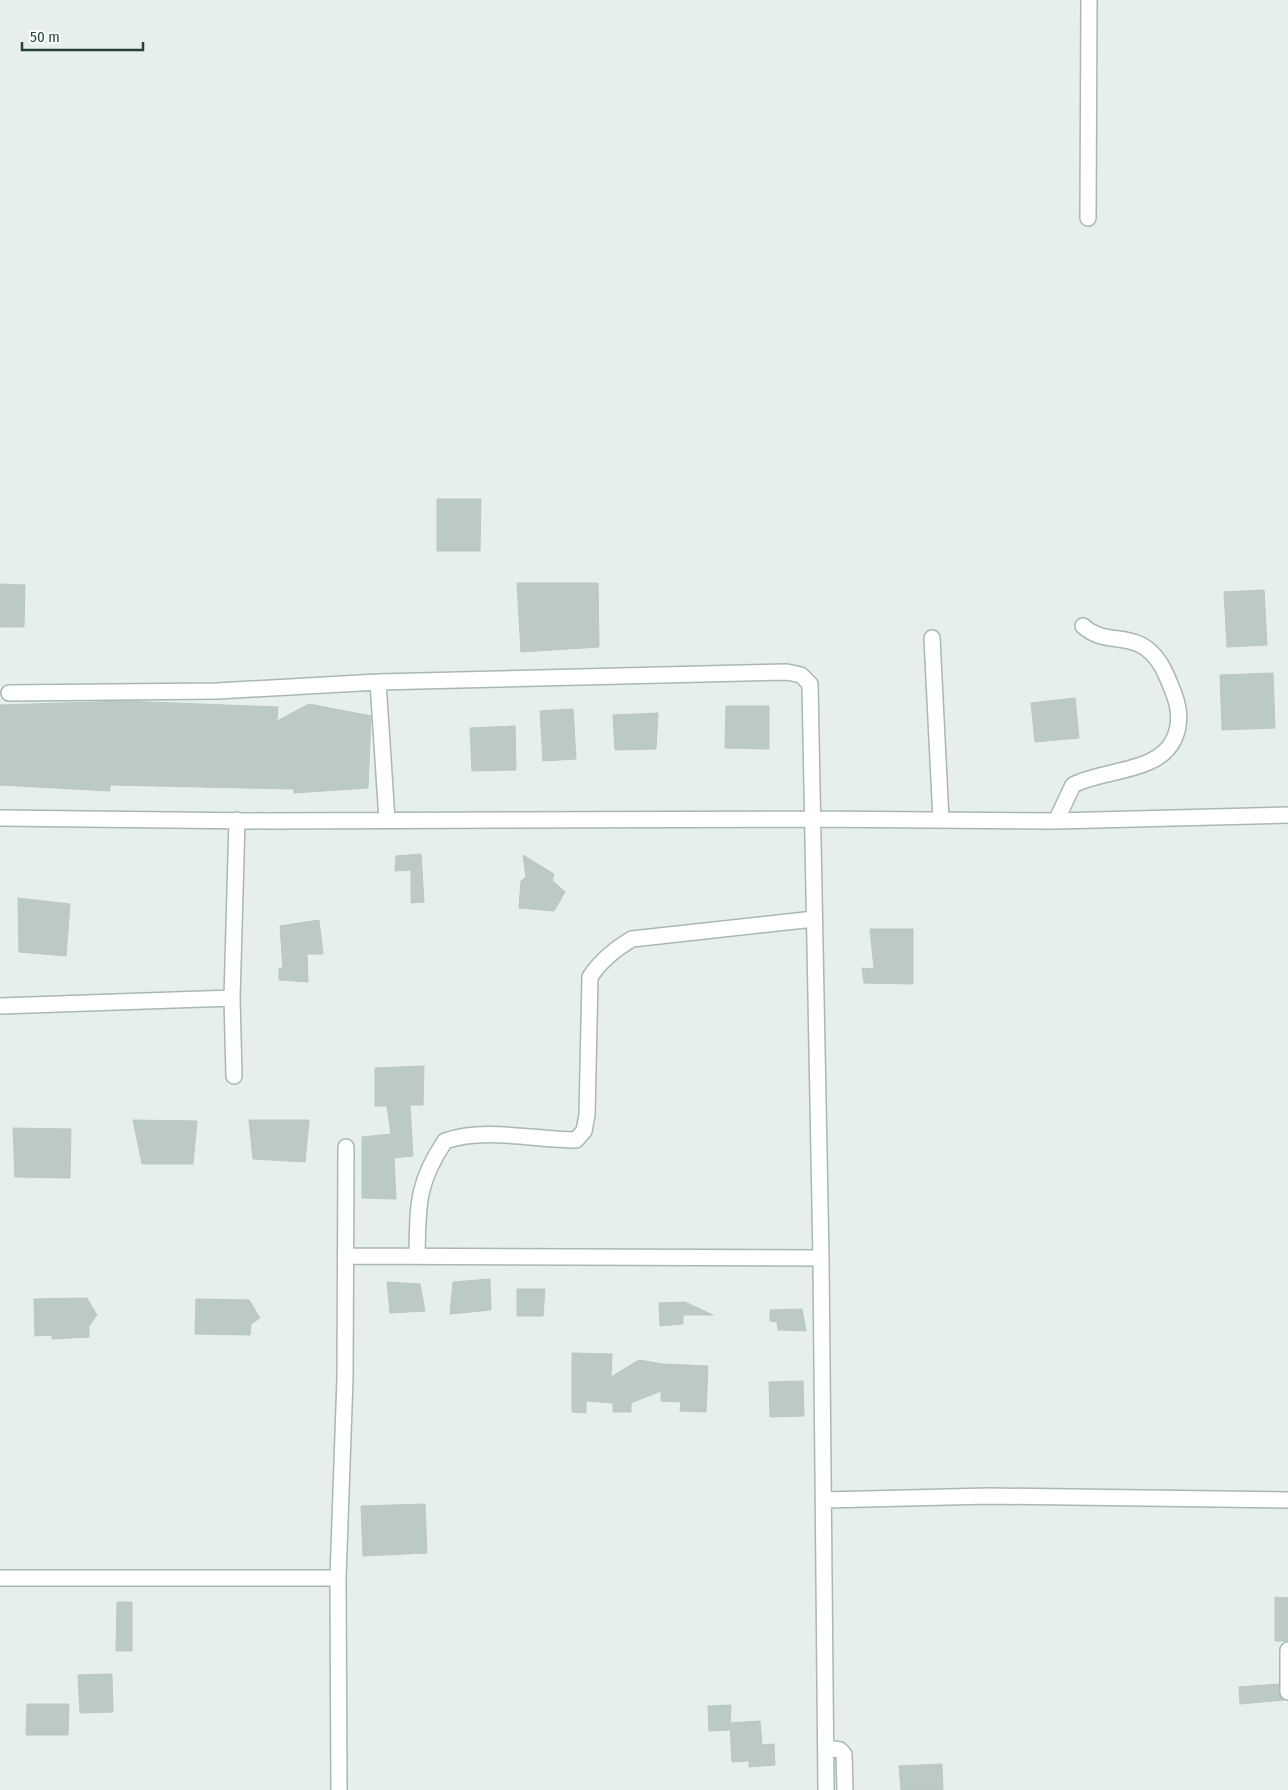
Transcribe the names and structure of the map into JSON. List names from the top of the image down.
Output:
{
  "scale_bar": "50 m"
}
